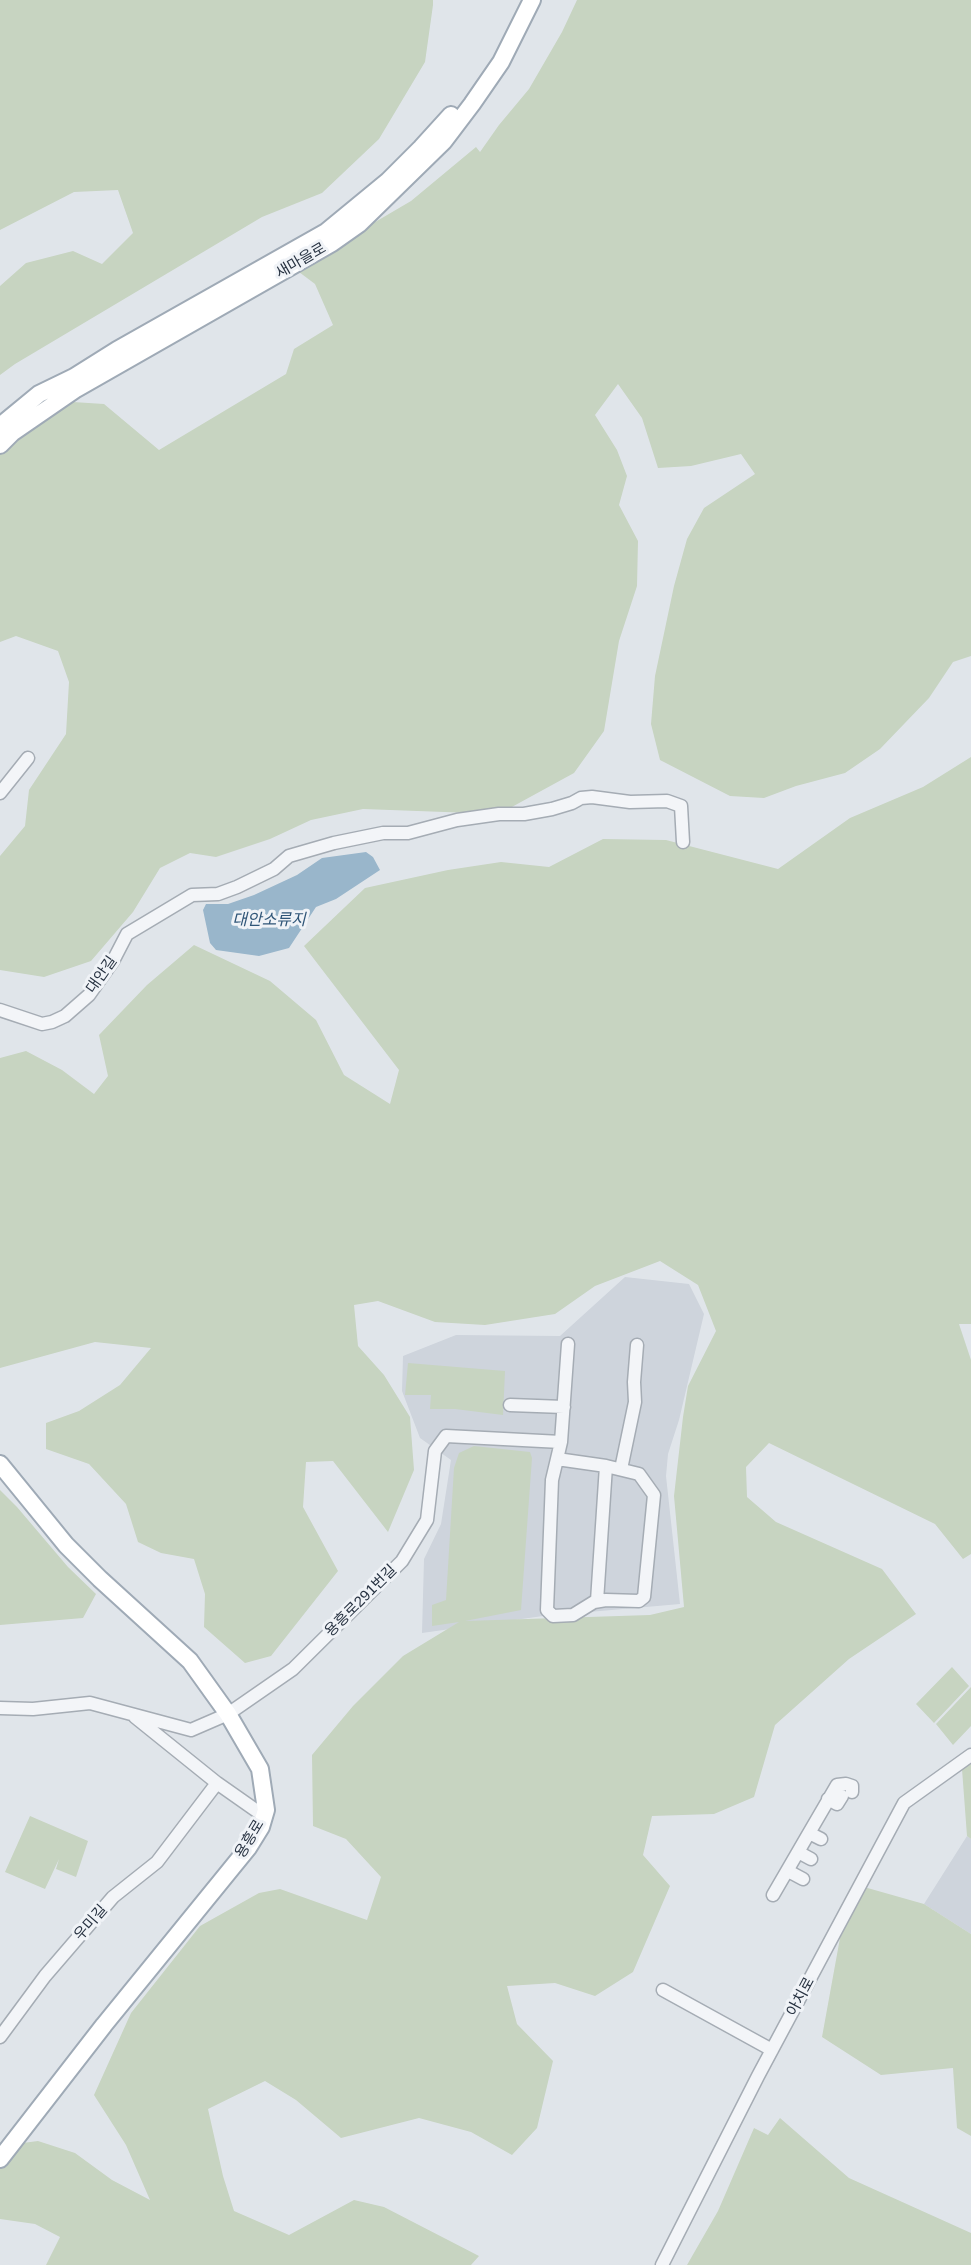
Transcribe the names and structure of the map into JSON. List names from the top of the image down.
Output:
{
  "streets": {
    "main road": ["새마을로", "용흥로"],
    "street": [
      "대안길",
      "용흥로291번길",
      "우미길",
      "아치로"
    ]
  },
  "crossings": [
    ["용흥로291번길", "용흥로"]
  ],
  "water": ["대안소류지"]
}
